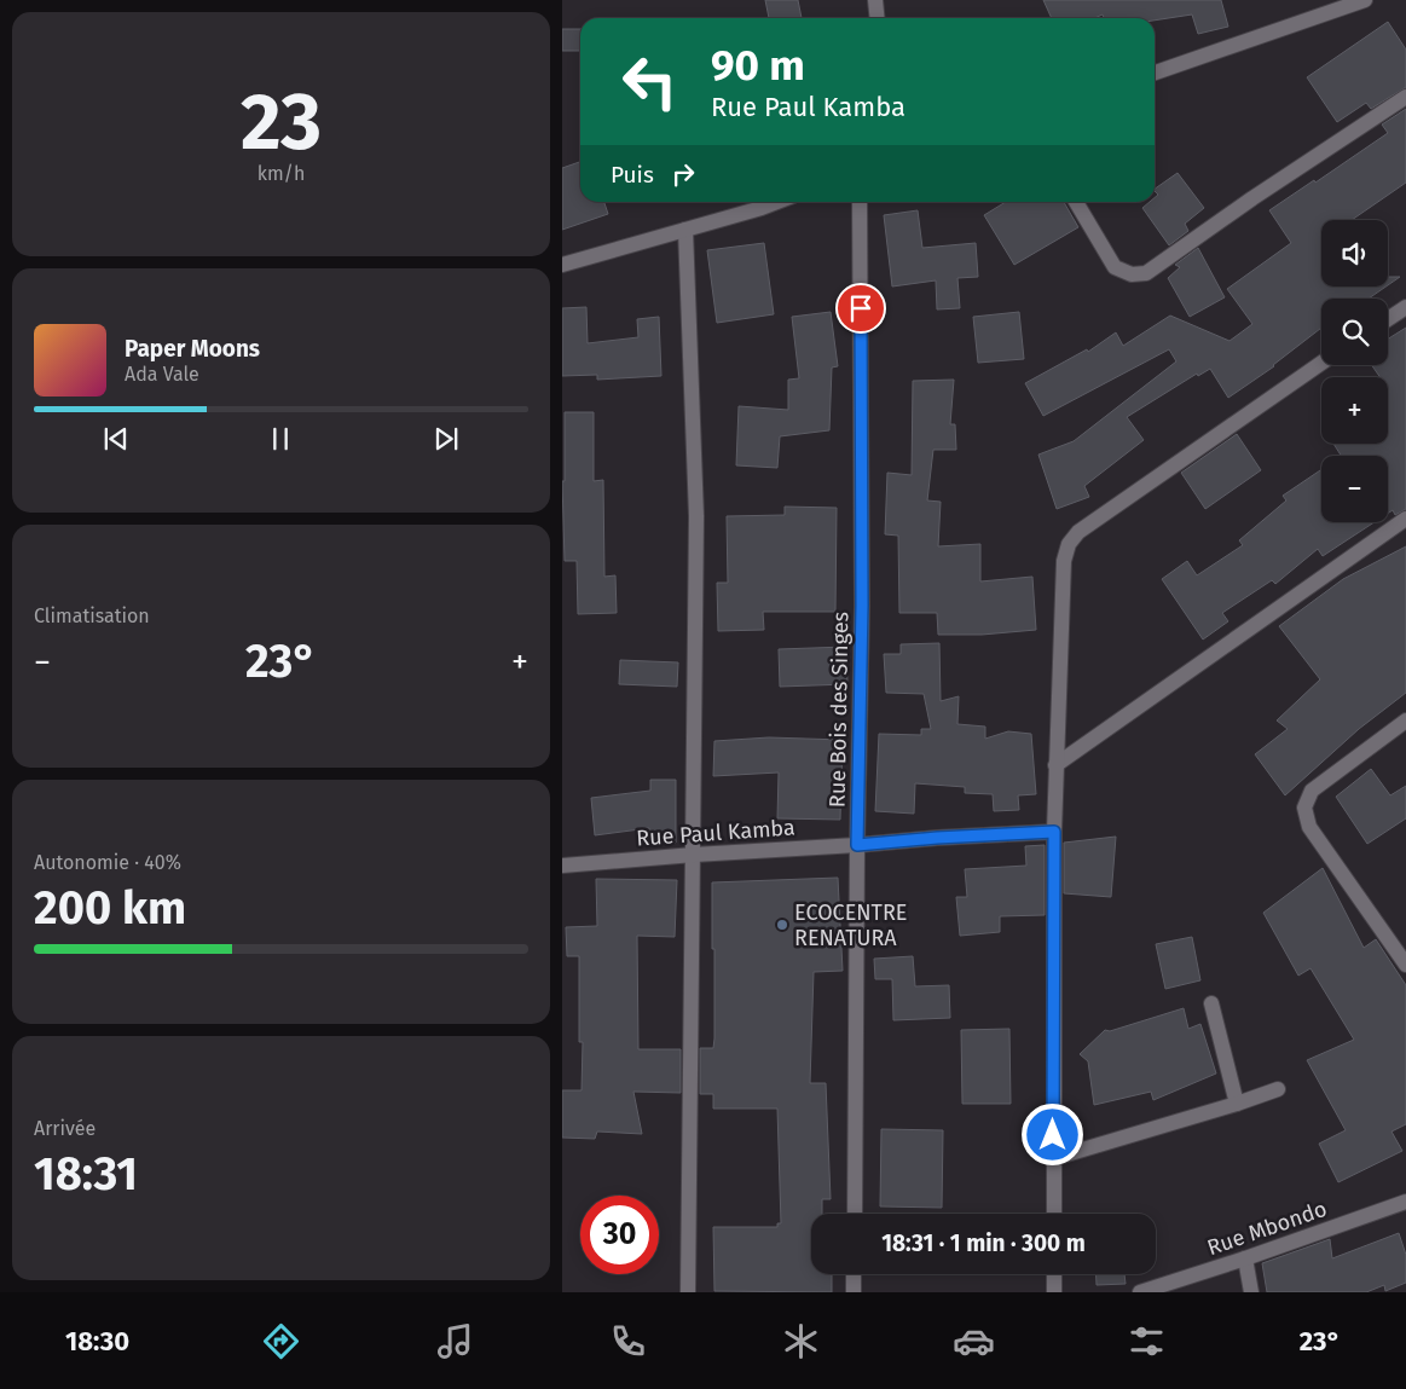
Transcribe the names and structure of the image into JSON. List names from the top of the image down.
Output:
{
  "streets": {
    "street": ["Rue Bois des Singes", "Rue Paul Kamba", "Rue Mbondo"]
  },
  "crossings": [
    ["Rue Bois des Singes", "Rue Paul Kamba"]
  ],
  "places": ["ECOCENTRE RENATURA"],
  "page": {
    "tile": [
      ["23", "km/h"],
      "Climatisation",
      ["Autonomie · 40%", "200 km"],
      ["Arrivée", "18:31"]
    ],
    "turn": ["90 m", "Rue Paul Kamba"],
    "then": "Puis",
    "map_buttons": ["+", "−"],
    "song": ["Paper Moons", "Ada Vale"],
    "heat": ["−", "23°", "+"],
    "limit": "30",
    "trip": "18:31 · 1 min · 300 m",
    "tabs": ["18:30", "23°"]
  }
}
